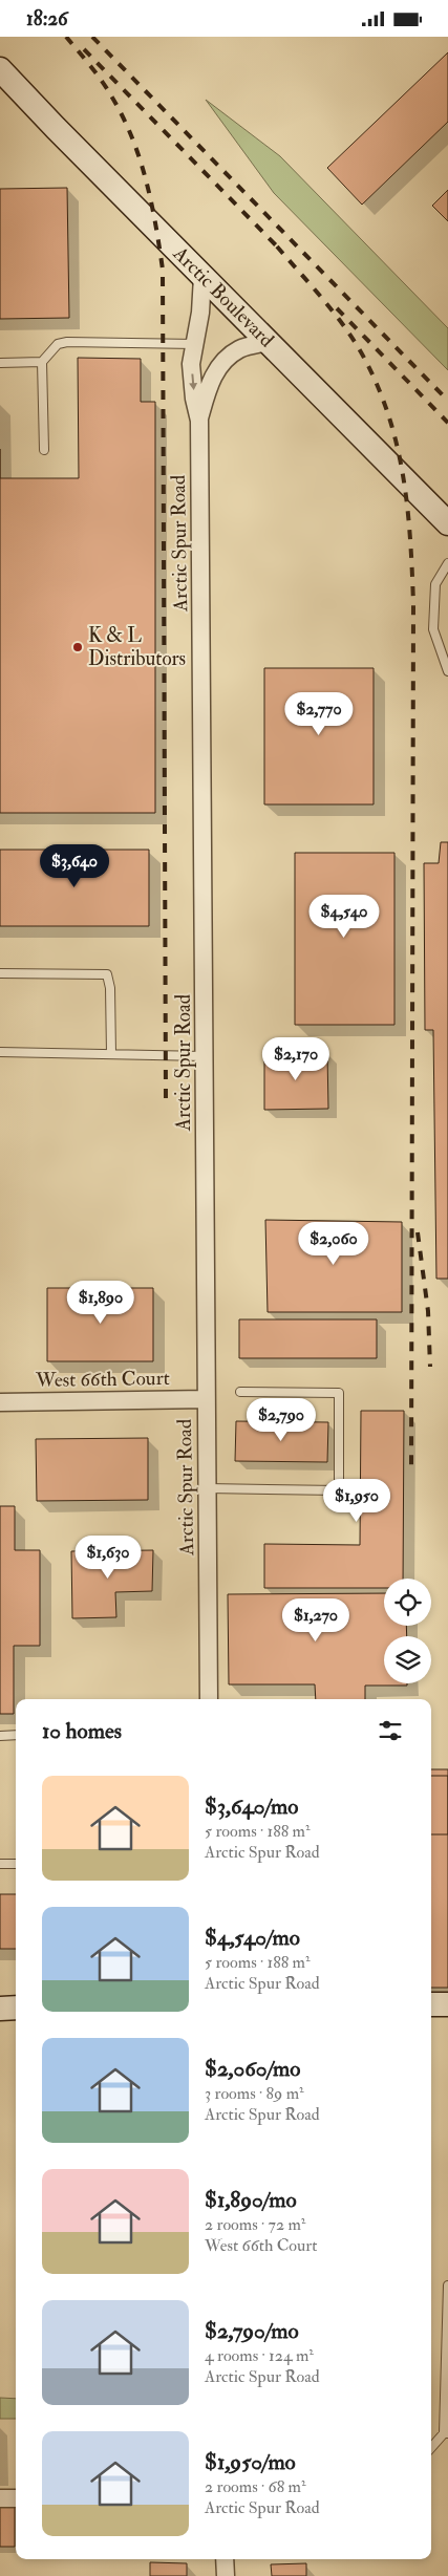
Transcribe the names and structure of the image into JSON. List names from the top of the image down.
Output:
{
  "streets": {
    "main road": ["Arctic Boulevard"],
    "street": ["Arctic Spur Road", "West 66th Court"]
  },
  "crossings": [
    ["Arctic Boulevard", "Arctic Spur Road"],
    ["Arctic Spur Road", "West 66th Court"]
  ],
  "places": ["K & L Distributors"],
  "page": {
    "status": "18:26",
    "price": [
      "$2,770",
      "$3,640",
      "$4,540",
      "$2,170",
      "$2,060",
      "$1,890",
      "$2,790",
      "$1,950",
      "$1,630",
      "$1,270"
    ],
    "heading": "10 homes",
    "list": [
      {
        "name": "$3,640/mo",
        "note": "5 rooms · 188 m² · Arctic Spur Road"
      },
      {
        "name": "$4,540/mo",
        "note": "5 rooms · 188 m² · Arctic Spur Road"
      },
      {
        "name": "$2,060/mo",
        "note": "3 rooms · 89 m² · Arctic Spur Road"
      },
      {
        "name": "$1,890/mo",
        "note": "2 rooms · 72 m² · West 66th Court"
      },
      {
        "name": "$2,790/mo",
        "note": "4 rooms · 124 m² · Arctic Spur Road"
      },
      {
        "name": "$1,950/mo",
        "note": "2 rooms · 68 m² · Arctic Spur Road"
      }
    ]
  }
}
